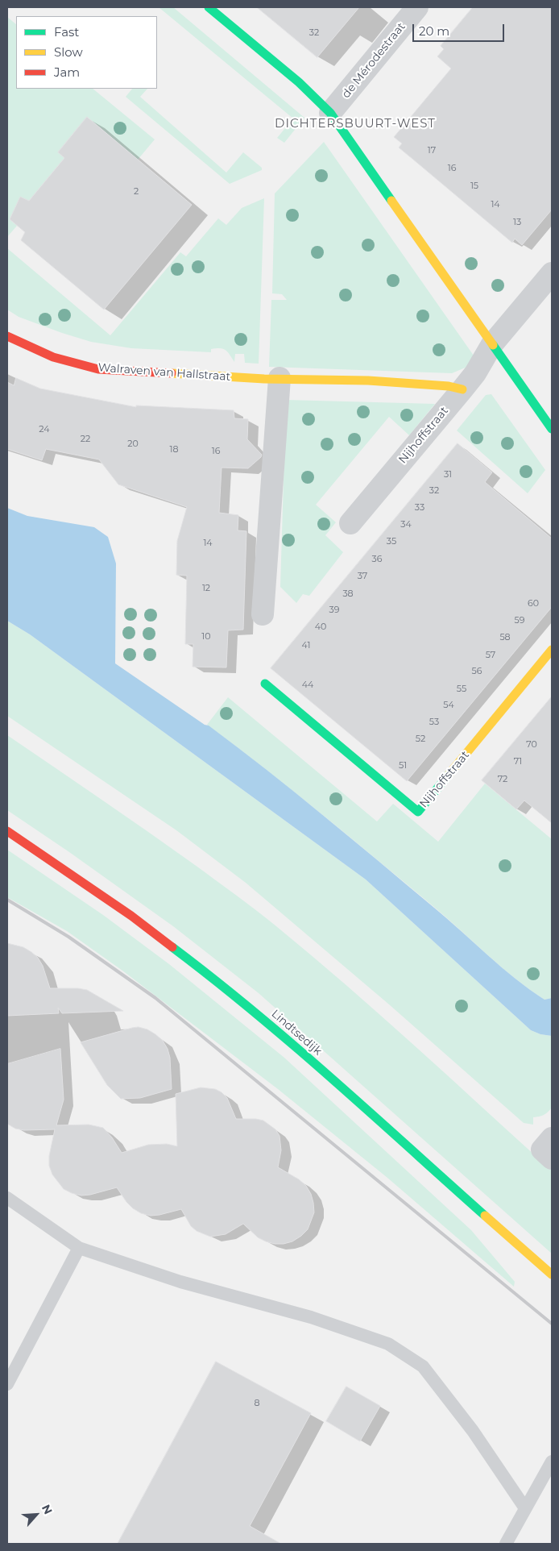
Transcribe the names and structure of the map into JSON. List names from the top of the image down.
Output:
{
  "streets": {
    "street": [
      "de Mérodestraat",
      "Walraven van Hallstraat",
      "Nijhoffstraat",
      "Lindtsedijk"
    ]
  },
  "crossings": [
    ["Walraven van Hallstraat", "Nijhoffstraat"]
  ],
  "districts": ["DICHTERSBUURT-WEST"],
  "house_numbers": [
    "32",
    "17",
    "16",
    "15",
    "2",
    "14",
    "13",
    "24",
    "22",
    "20",
    "18",
    "16",
    "31",
    "32",
    "33",
    "34",
    "35",
    "14",
    "36",
    "37",
    "12",
    "38",
    "60",
    "39",
    "59",
    "40",
    "10",
    "58",
    "41",
    "57",
    "56",
    "44",
    "55",
    "54",
    "53",
    "52",
    "70",
    "71",
    "51",
    "72",
    "8"
  ],
  "legend": ["Fast", "Slow", "Jam"],
  "scale_bar": "20 m",
  "north": "top right"
}
